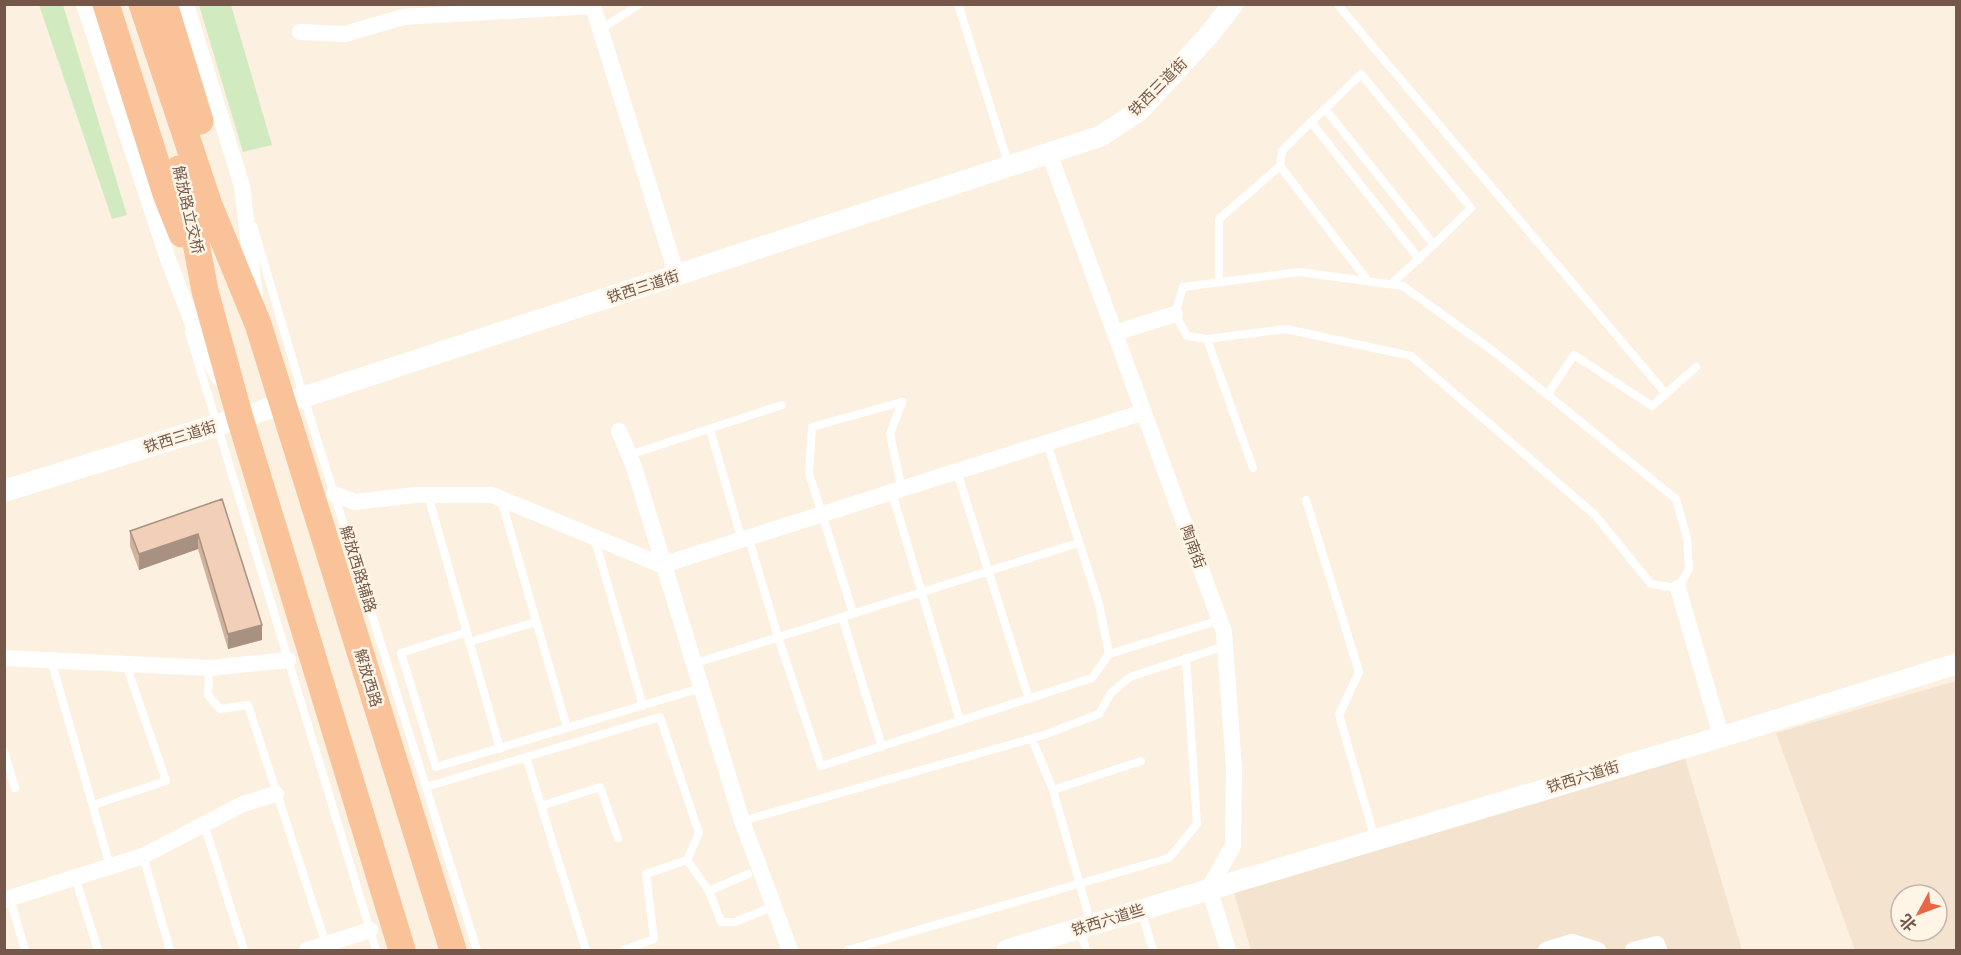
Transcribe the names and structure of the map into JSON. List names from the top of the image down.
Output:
{
  "streets": {
    "highway": ["解放路立交桥", "解放西路"],
    "main road": ["铁西三道街"],
    "street": ["陶南街", "铁西六道街", "铁西六道些"],
    "lane": ["解放西路辅路"]
  },
  "crossings": [
    ["铁西三道街", "解放路立交桥"],
    ["铁西三道街", "陶南街"],
    ["铁西三道街", "解放西路辅路"],
    ["铁西三道街", "解放西路"],
    ["解放路立交桥", "解放西路辅路"],
    ["解放路立交桥", "解放西路"],
    ["陶南街", "铁西六道街"],
    ["陶南街", "铁西六道些"],
    ["解放西路辅路", "解放西路"],
    ["铁西六道街", "铁西六道些"]
  ],
  "north": "bottom left"
}
